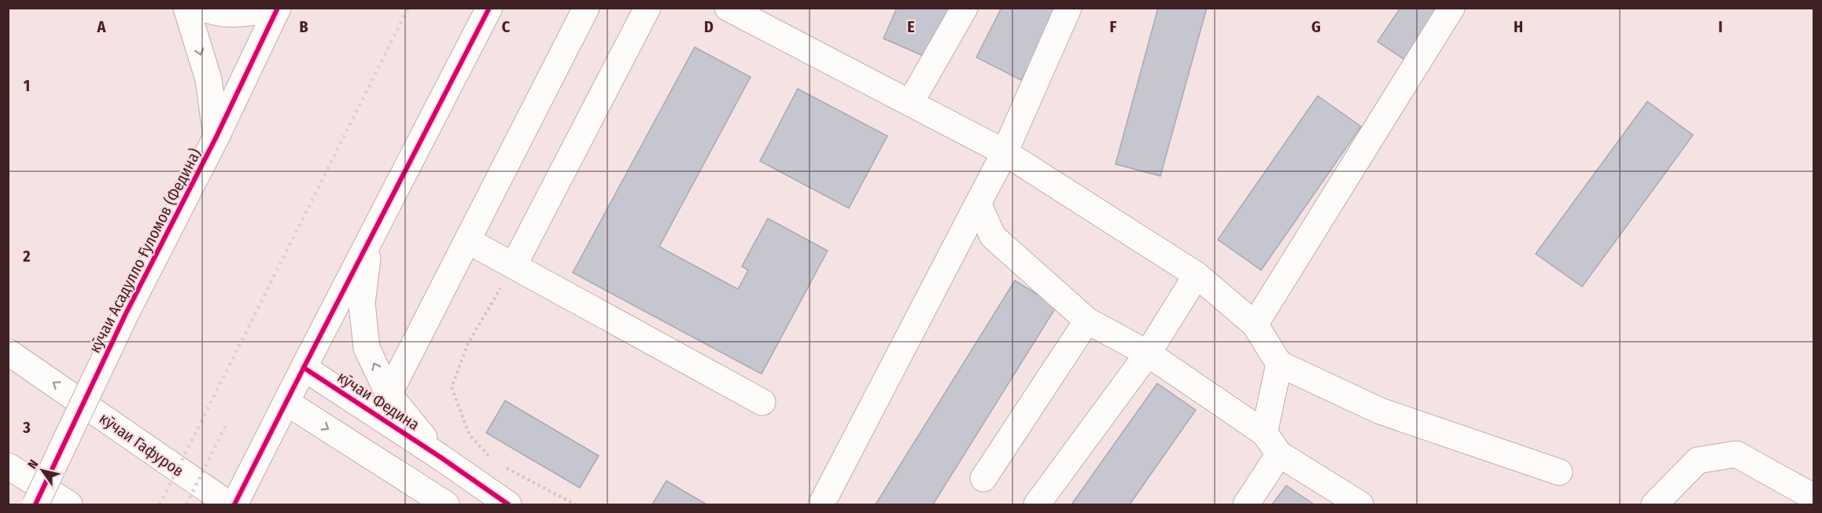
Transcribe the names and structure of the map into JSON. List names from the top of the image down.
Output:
{
  "streets": {
    "street": ["кӯчаи Асадулло Ғуломов (Федина)", "кӯчаи Федина", "кӯчаи Гафуров"]
  },
  "north": "top left",
  "grid": {
    "columns": [
      "A",
      "B",
      "C",
      "D",
      "E",
      "F",
      "G",
      "H",
      "I"
    ],
    "rows": ["1", "2", "3"]
  }
}
